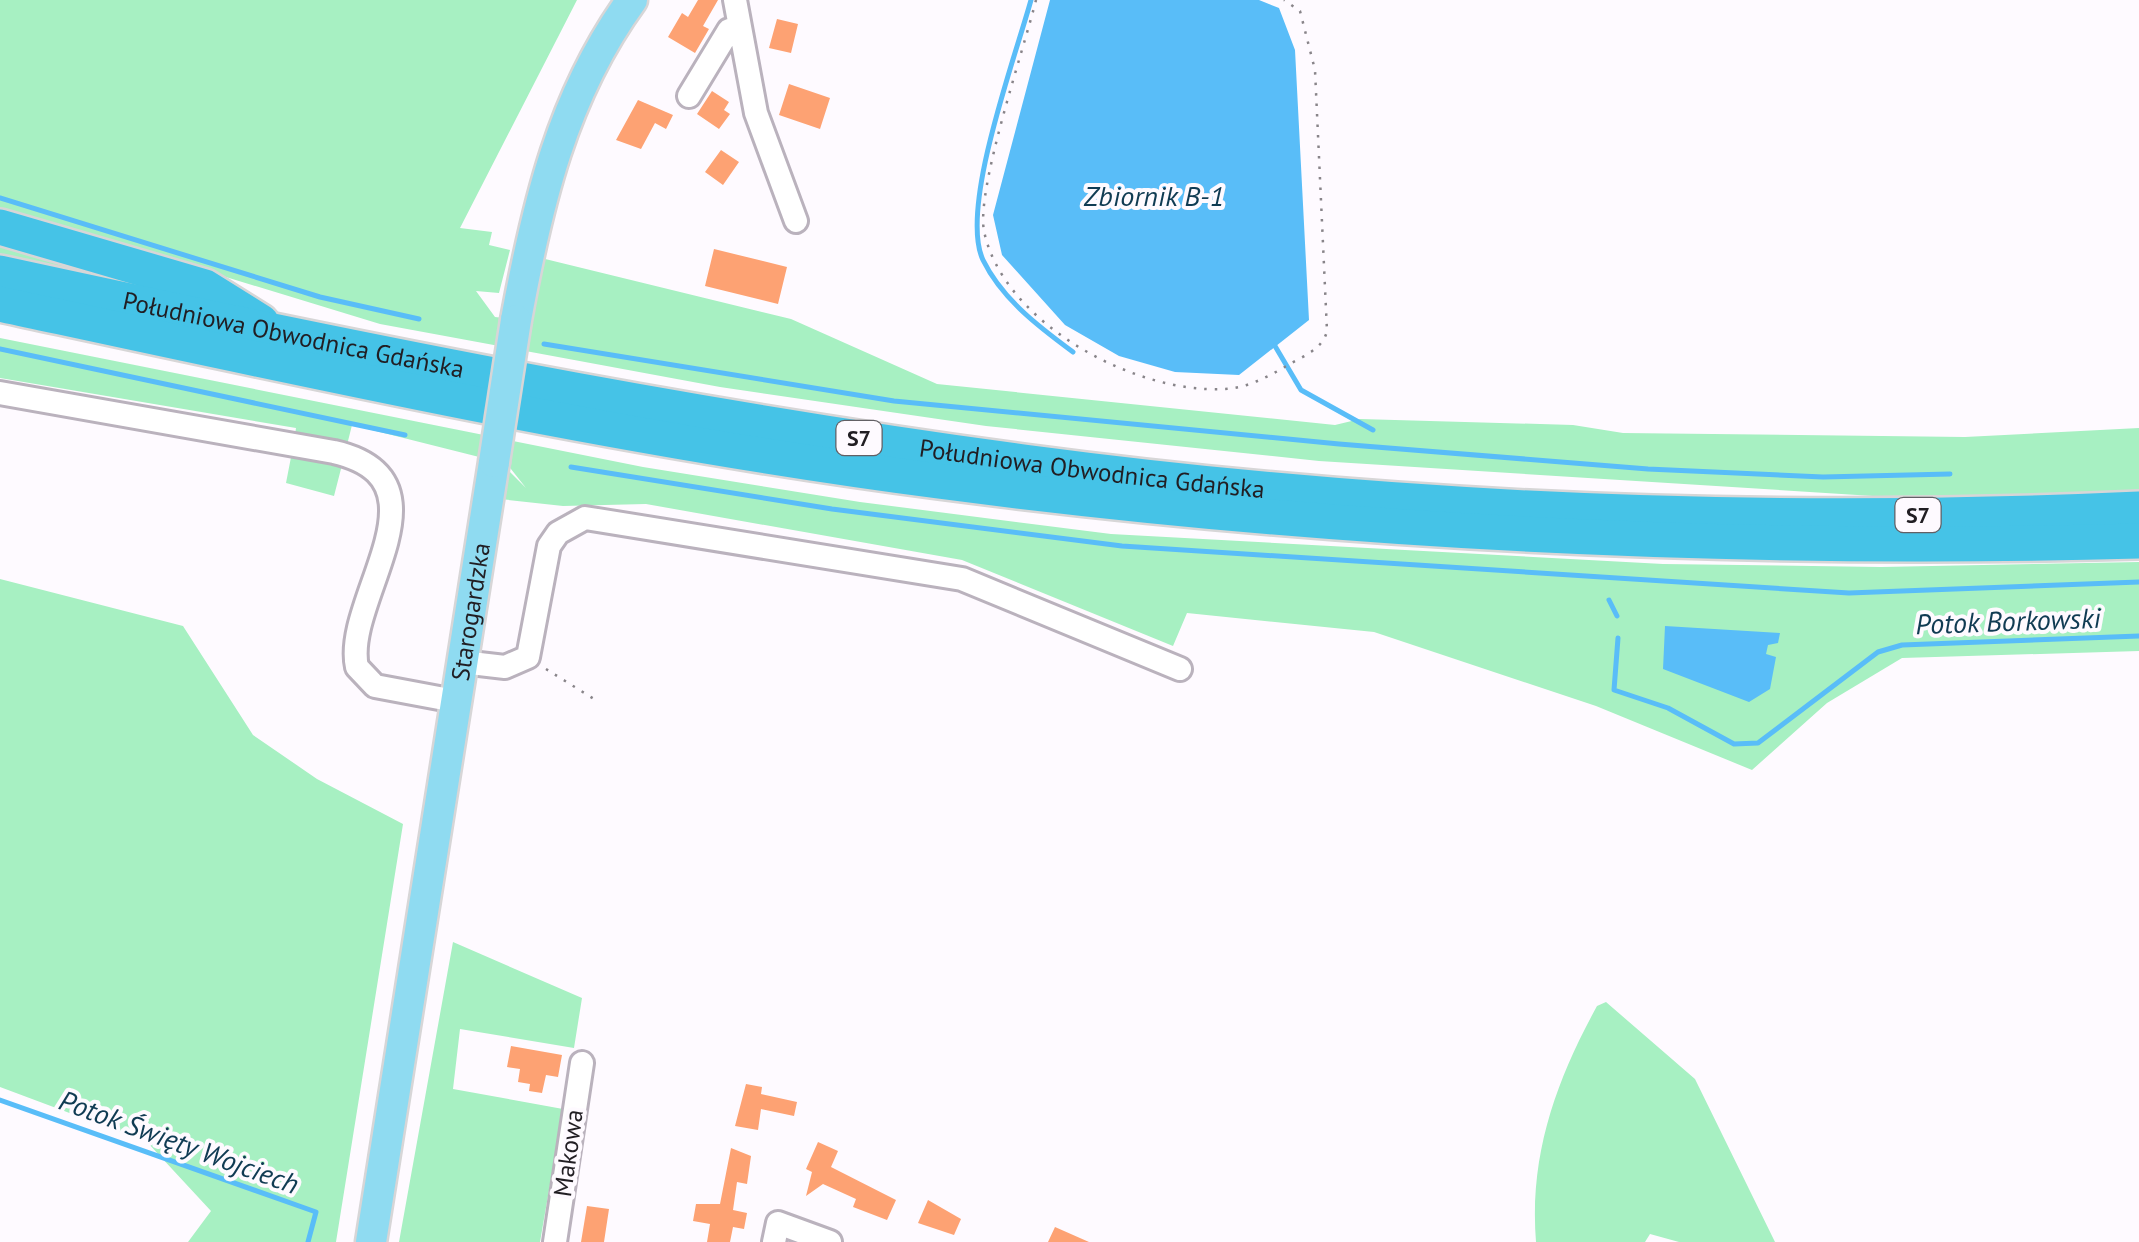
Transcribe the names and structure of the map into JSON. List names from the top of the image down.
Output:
{
  "streets": {
    "highway": ["Południowa Obwodnica Gdańska", "S7"],
    "main road": ["Starogardzka"],
    "street": ["Makowa"]
  },
  "water": ["Zbiornik B-1", "Potok Borkowski", "Potok Święty Wojciech"]
}
